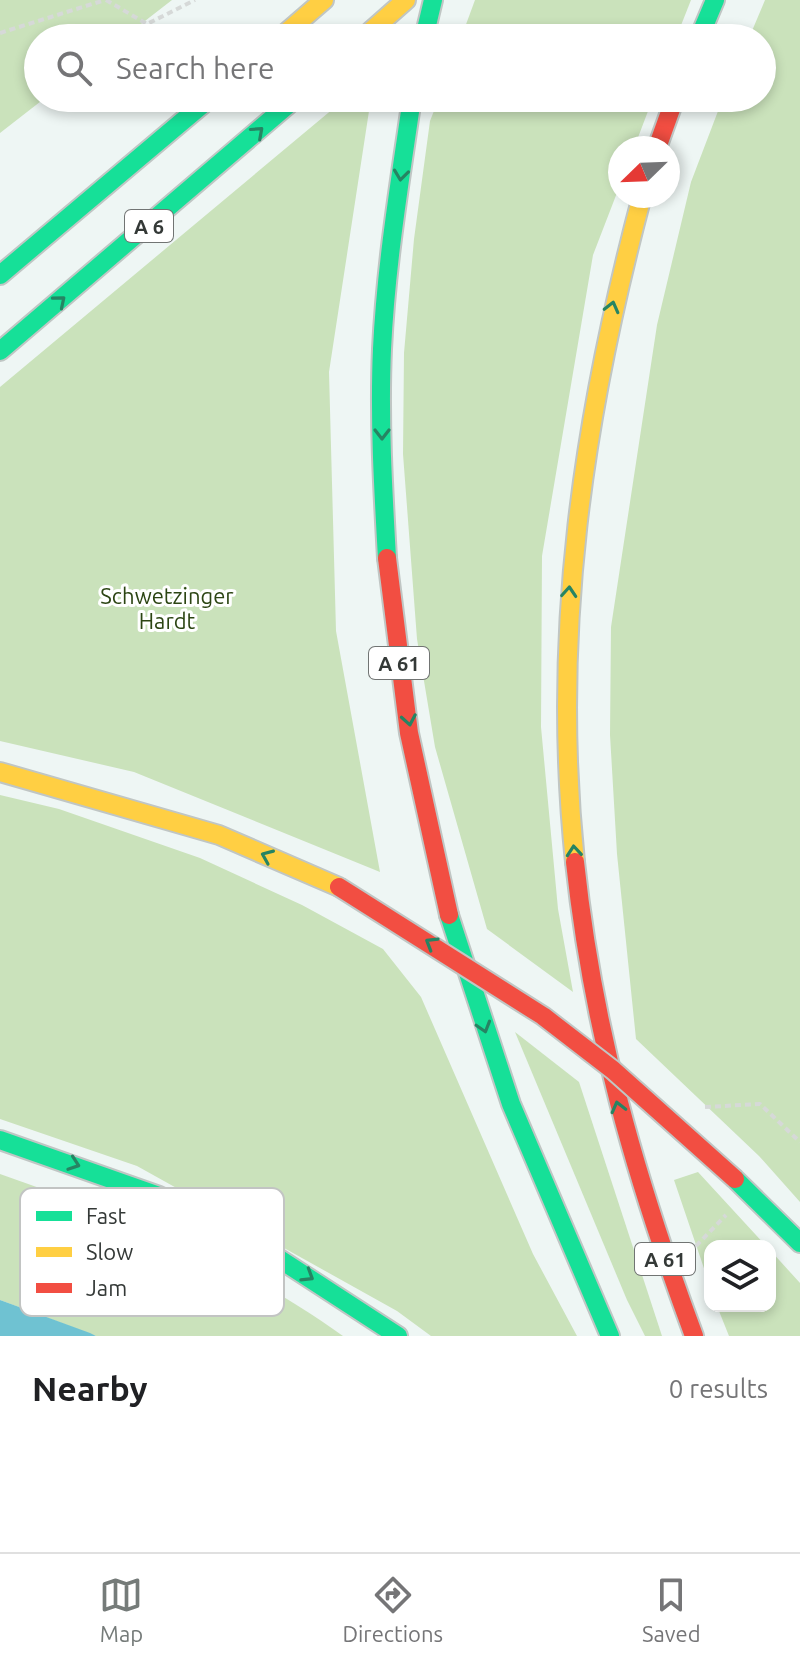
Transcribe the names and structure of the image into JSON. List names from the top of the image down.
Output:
{
  "streets": {
    "highway": ["A 6", "A 61"]
  },
  "parks": ["Schwetzinger Hardt"],
  "legend": ["Fast", "Slow", "Jam"],
  "north": "bottom left",
  "page": {
    "search": "Search here",
    "heading": ["Nearby", "0 results"],
    "nav": ["Map", "Directions", "Saved"]
  }
}
